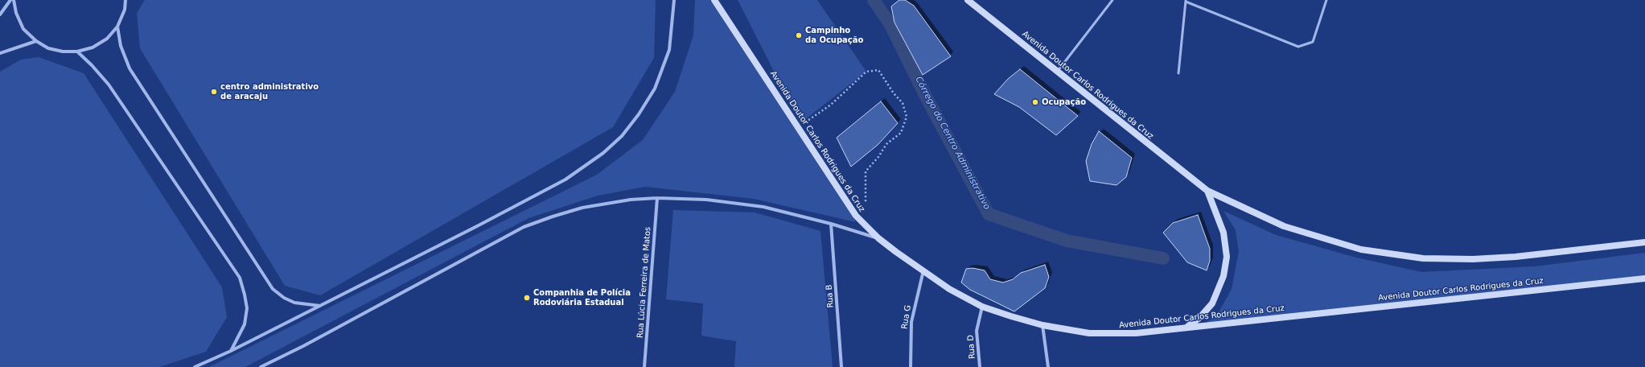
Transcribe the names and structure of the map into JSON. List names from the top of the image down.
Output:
{
  "streets": {
    "main road": ["Avenida Doutor Carlos Rodrigues da Cruz"],
    "street": [
      "Rua Lúcia Ferreira de Matos",
      "Rua B",
      "Rua G",
      "Rua D"
    ]
  },
  "crossings": [
    ["Avenida Doutor Carlos Rodrigues da Cruz", "Rua G"],
    ["Avenida Doutor Carlos Rodrigues da Cruz", "Rua D"]
  ],
  "water": ["Córrego do Centro Administrativo"],
  "places": [
    "Campinho da Ocupação",
    "centro administrativo de aracaju",
    "Ocupação",
    "Companhia de Polícia Rodoviária Estadual"
  ]
}
